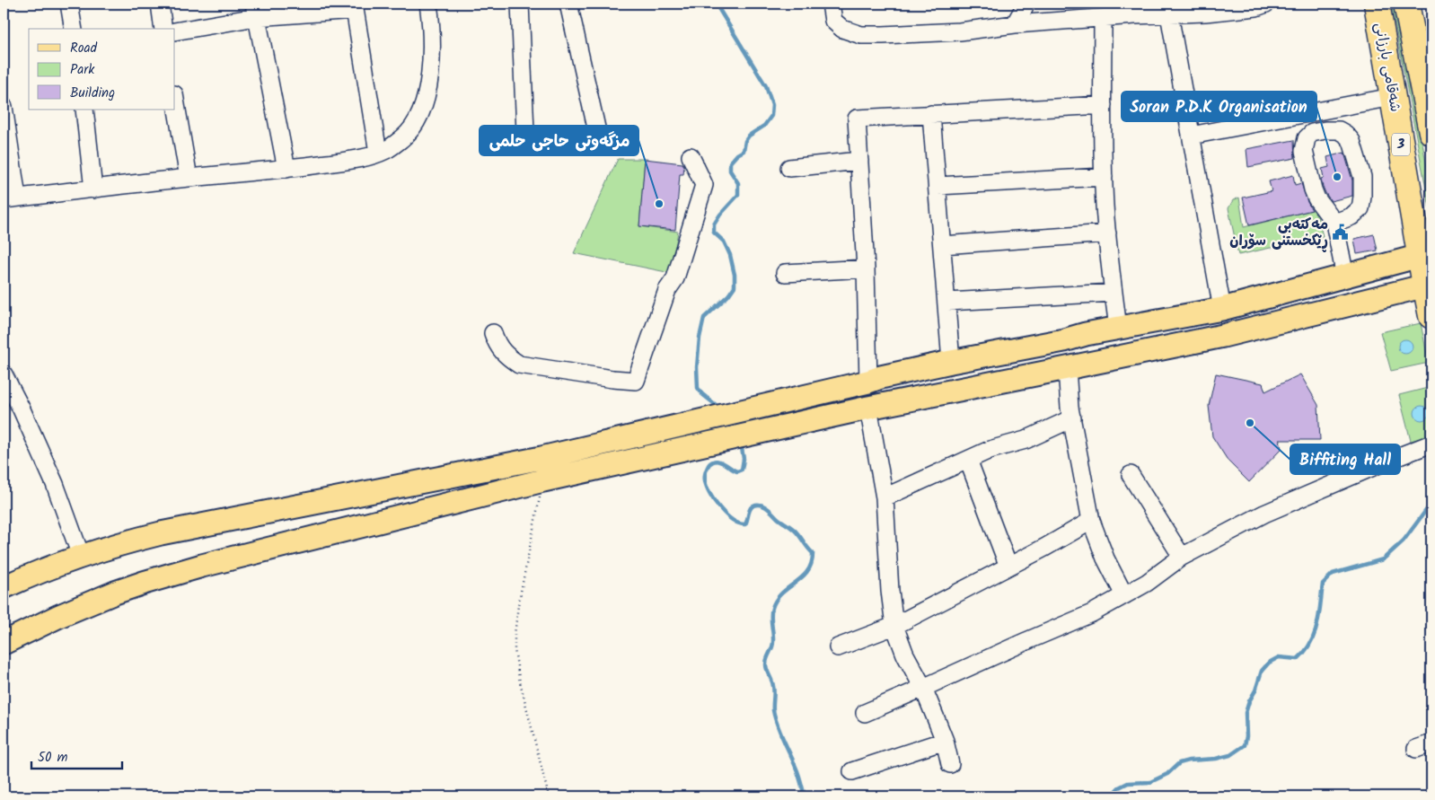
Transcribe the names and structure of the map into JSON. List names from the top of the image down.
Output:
{
  "streets": {
    "highway": ["شەقامی بارزانی", "3"]
  },
  "places": {
    "other": ["Soran P.D.K Organisation", "مزگەوتی حاجی حلمی", "Biffiting Hall"],
    "public building": ["مەکتەبی ڕێکخستنی سۆران"]
  },
  "legend": ["Road", "Park", "Building"],
  "scale_bar": "50 m"
}
